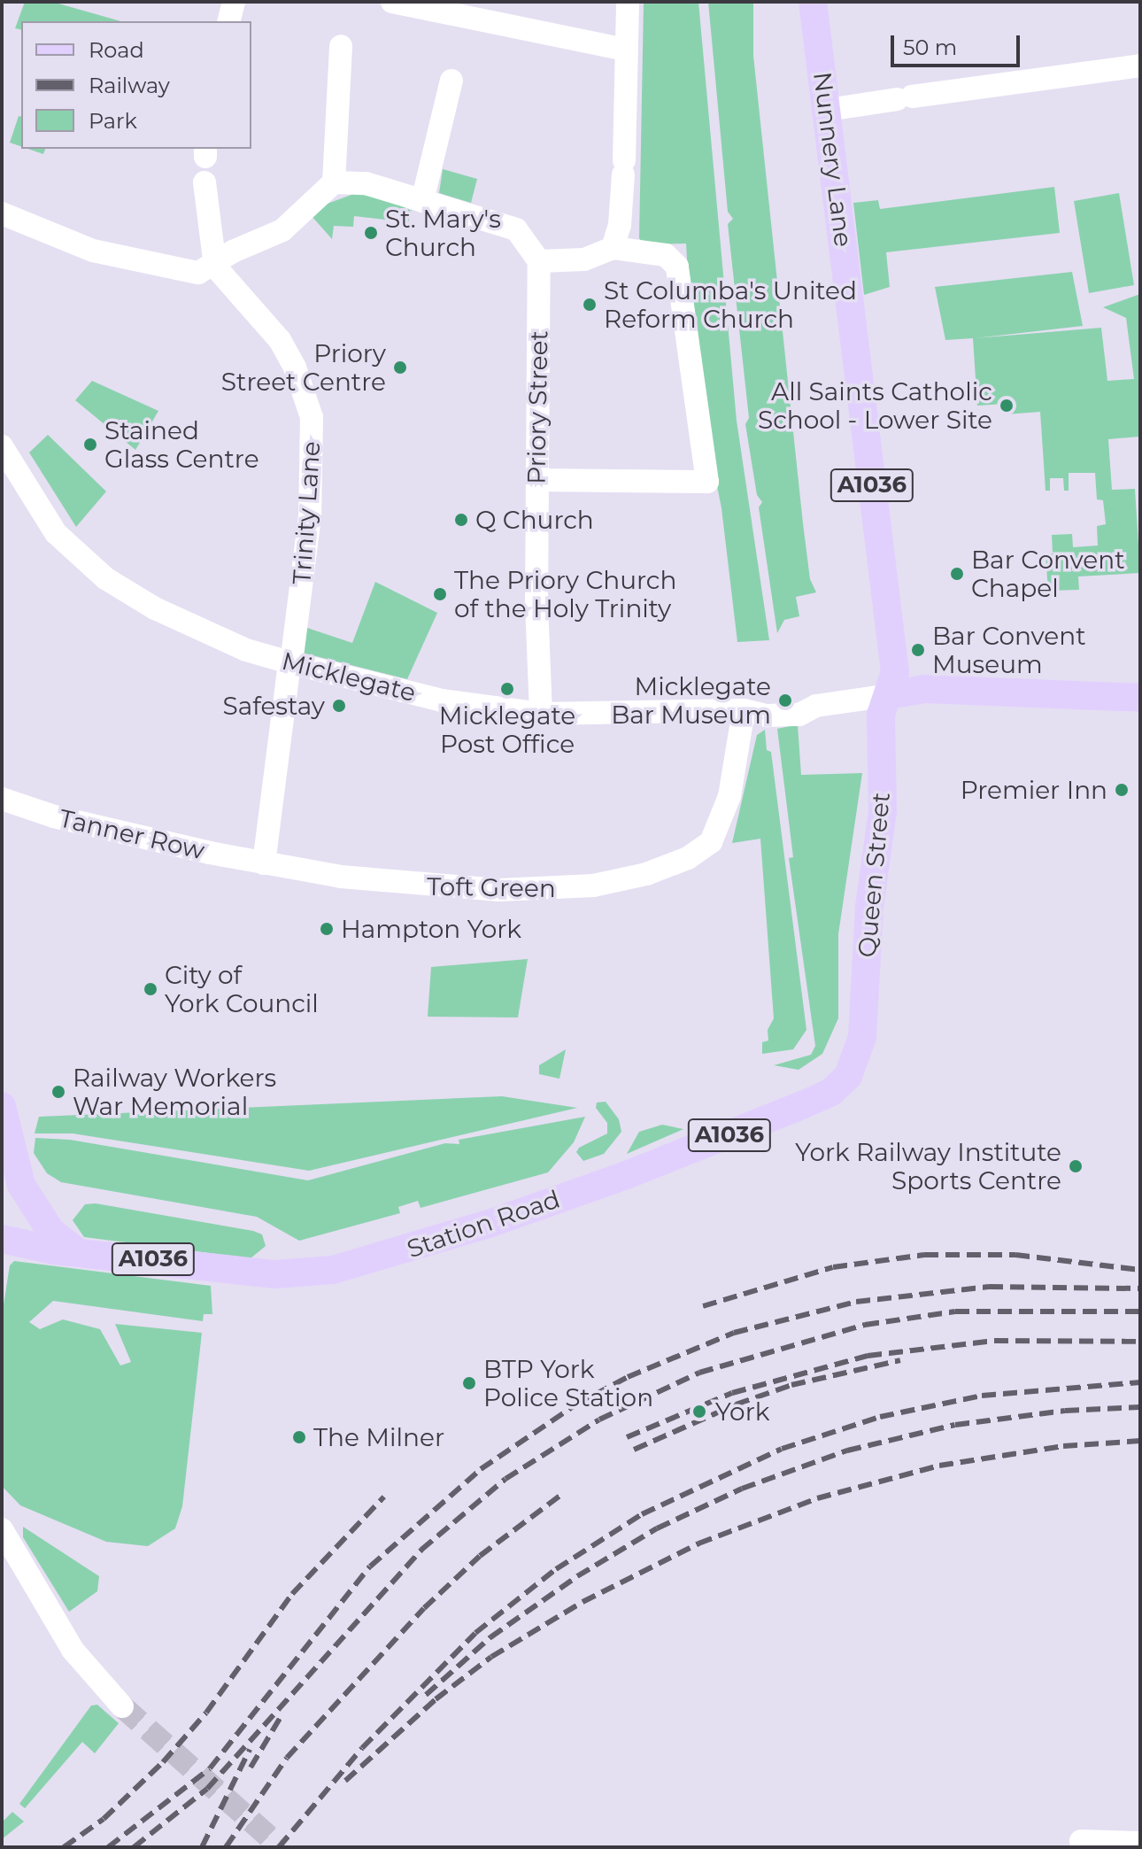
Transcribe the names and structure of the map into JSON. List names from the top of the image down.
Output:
{
  "streets": {
    "main road": [
      "Nunnery Lane",
      "A1036",
      "Queen Street",
      "Station Road"
    ],
    "street": [
      "Priory Street",
      "Trinity Lane",
      "Micklegate",
      "Tanner Row",
      "Toft Green"
    ]
  },
  "crossings": [
    ["Nunnery Lane", "Micklegate"],
    ["Nunnery Lane", "Queen Street"],
    ["Priory Street", "Micklegate"],
    ["A1036", "Station Road"],
    ["Trinity Lane", "Micklegate"],
    ["Trinity Lane", "Tanner Row"],
    ["Trinity Lane", "Toft Green"],
    ["Micklegate", "Queen Street"],
    ["Micklegate", "Toft Green"],
    ["Tanner Row", "Toft Green"],
    ["Queen Street", "Station Road"]
  ],
  "places": [
    "St. Mary's Church",
    "St Columba's United Reform Church",
    "Priory Street Centre",
    "All Saints Catholic School - Lower Site",
    "Stained Glass Centre",
    "Q Church",
    "Bar Convent Chapel",
    "The Priory Church of the Holy Trinity",
    "Bar Convent Museum",
    "Micklegate Post Office",
    "Micklegate Bar Museum",
    "Safestay",
    "Premier Inn",
    "Hampton York",
    "City of York Council",
    "Railway Workers War Memorial",
    "York Railway Institute Sports Centre",
    "BTP York Police Station",
    "York",
    "The Milner"
  ],
  "legend": ["Road", "Railway", "Park"],
  "scale_bar": "50 m"
}
